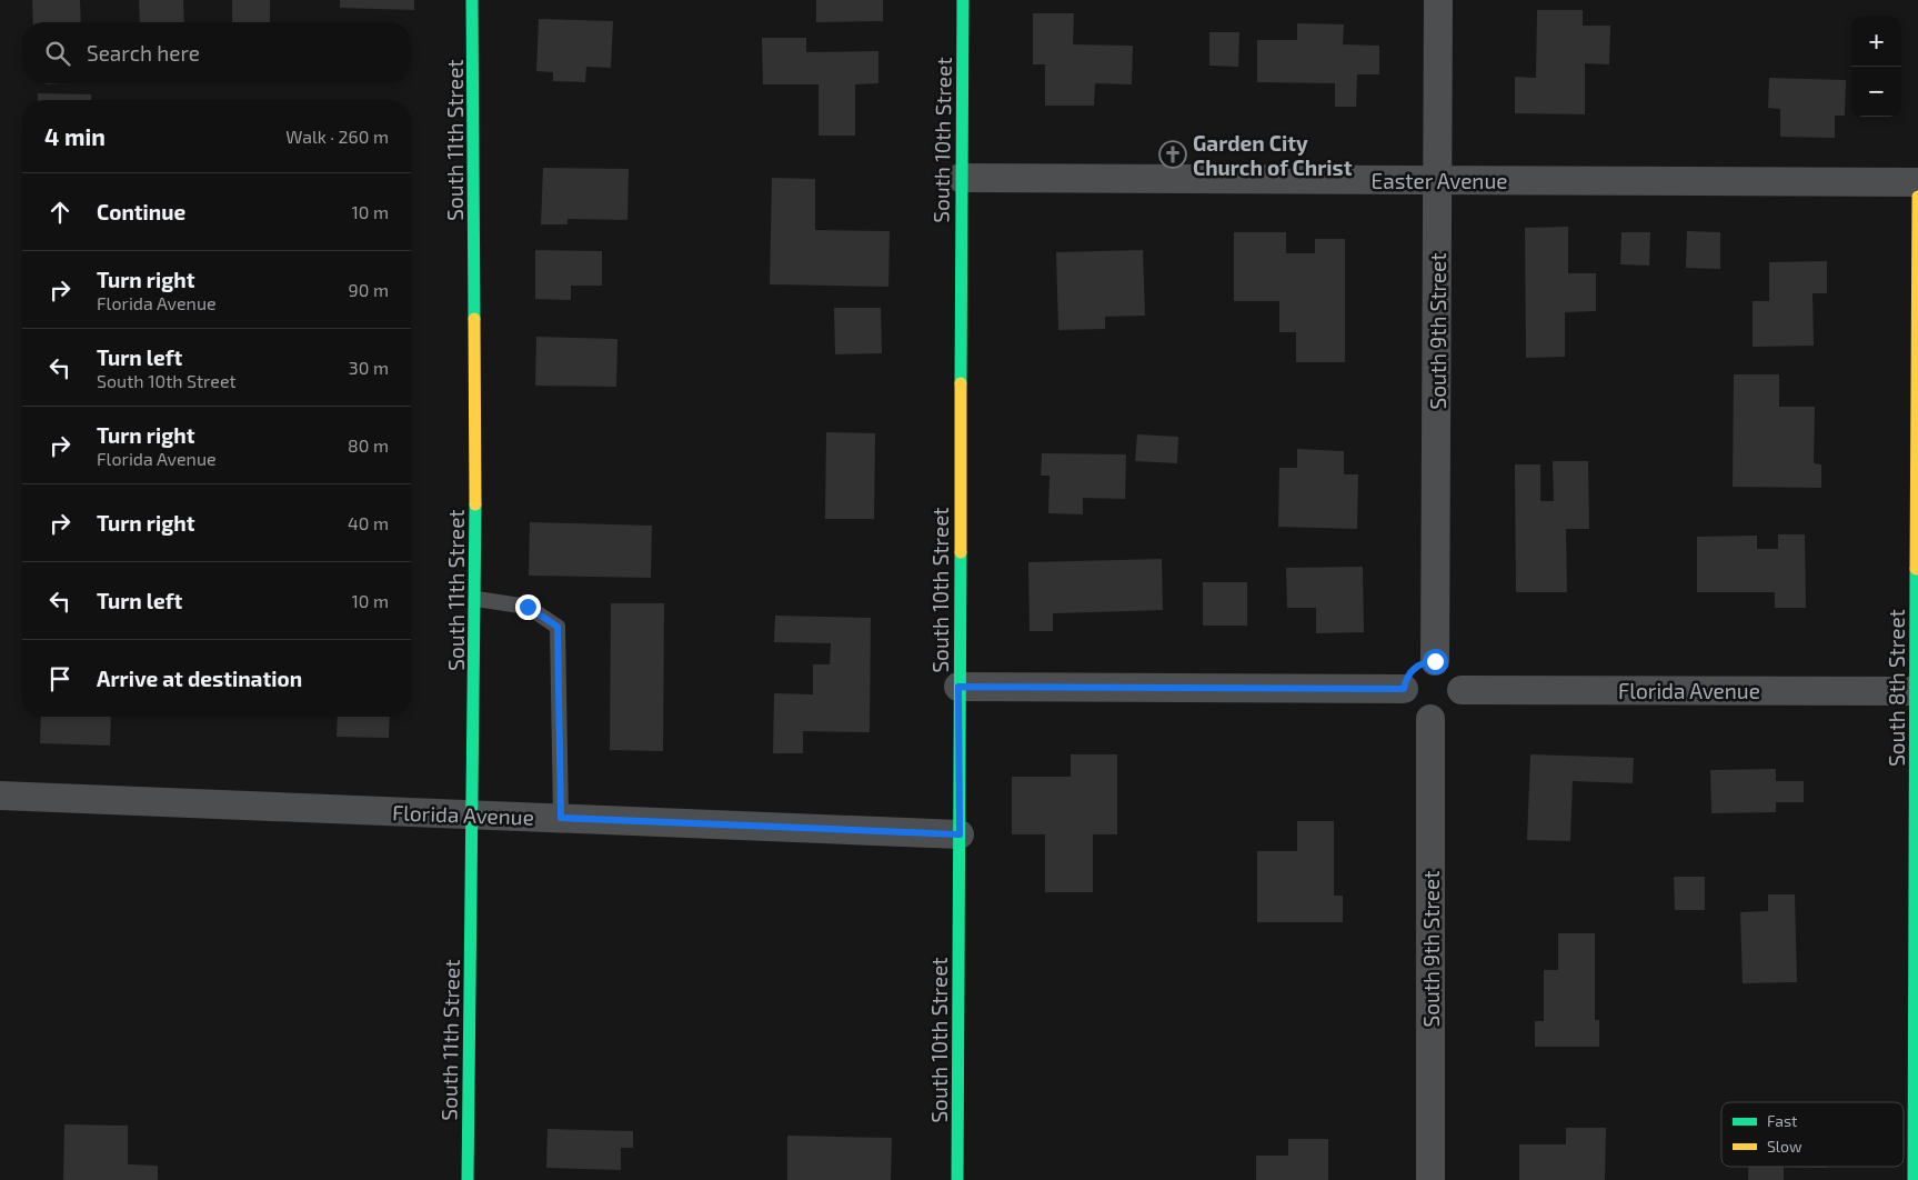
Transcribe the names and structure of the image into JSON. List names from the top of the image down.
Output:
{
  "streets": {
    "street": [
      "South 11th Street",
      "South 10th Street",
      "Easter Avenue",
      "South 9th Street",
      "South 8th Street",
      "Florida Avenue"
    ]
  },
  "crossings": [
    ["South 11th Street", "Florida Avenue"],
    ["South 10th Street", "Easter Avenue"],
    ["South 10th Street", "Florida Avenue"],
    ["Easter Avenue", "South 9th Street"],
    ["South 9th Street", "Florida Avenue"],
    ["South 8th Street", "Florida Avenue"]
  ],
  "places": {
    "church": ["Garden City Church of Christ"]
  },
  "legend": ["Fast", "Slow"],
  "page": {
    "map_buttons": ["+", "−"],
    "search": "Search here",
    "heading": ["4 min", "Walk · 260 m"],
    "list": [
      ["Continue", "10 m"],
      ["Turn right", "Florida Avenue", "90 m"],
      ["Turn left", "South 10th Street", "30 m"],
      ["Turn right", "Florida Avenue", "80 m"],
      ["Turn right", "40 m"],
      ["Turn left", "10 m"],
      "Arrive at destination"
    ]
  }
}
